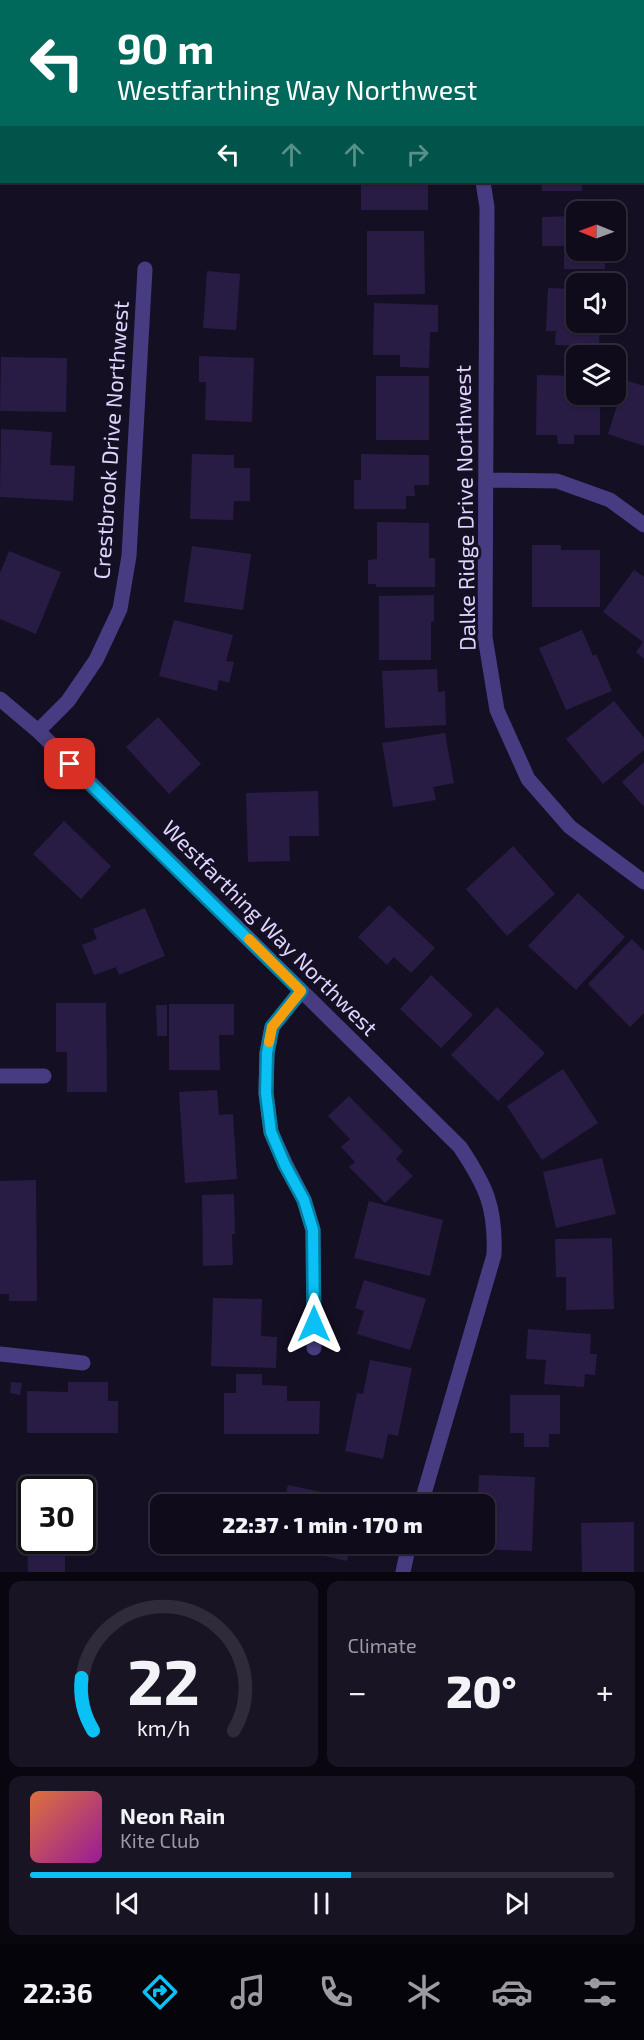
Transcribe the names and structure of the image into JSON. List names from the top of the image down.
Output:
{
  "streets": {
    "street": ["Crestbrook Drive Northwest", "Dalke Ridge Drive Northwest", "Westfarthing Way Northwest"]
  },
  "crossings": [
    ["Crestbrook Drive Northwest", "Westfarthing Way Northwest"]
  ],
  "north": "left",
  "page": {
    "turn": ["90 m", "Westfarthing Way Northwest"],
    "limit": "30",
    "trip": "22:37 · 1 min · 170 m",
    "tile": "Climate",
    "heat": ["−", "20°", "+"],
    "song": ["Neon Rain", "Kite Club"],
    "tabs": "22:36",
    "gauge": ["22", "km/h"]
  }
}
